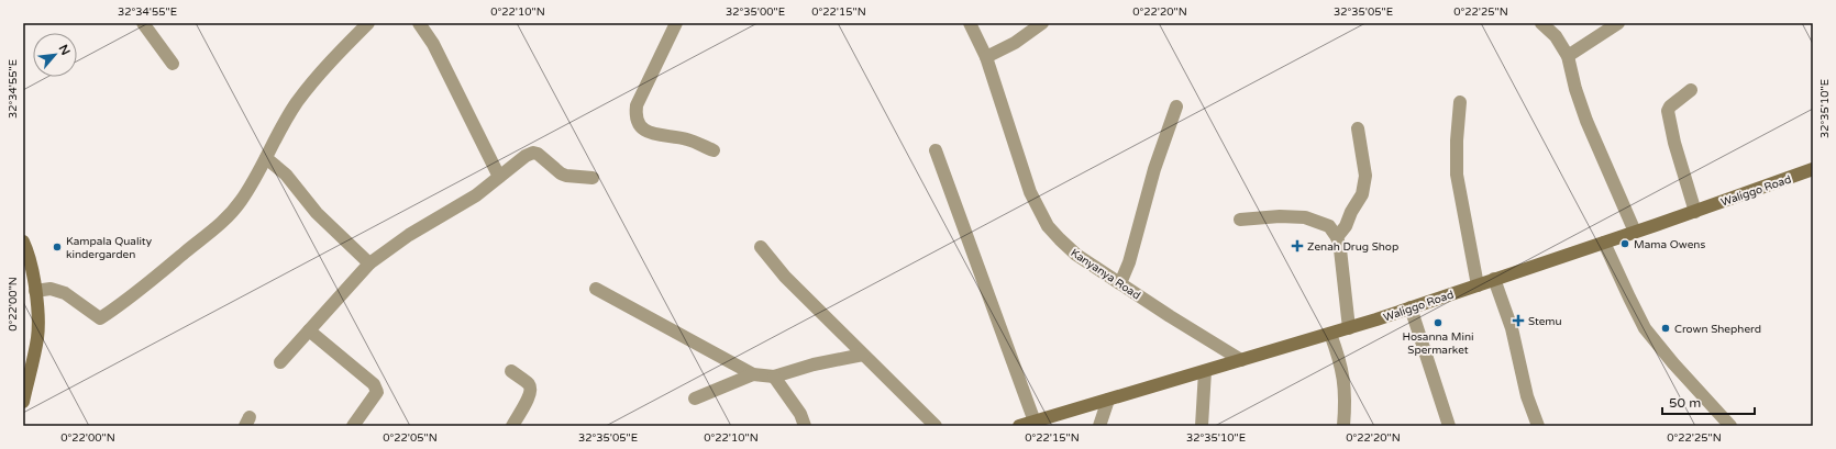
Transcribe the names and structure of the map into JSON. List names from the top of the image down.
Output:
{
  "streets": {
    "street": ["Waliggo Road", "Kanyanya Road"]
  },
  "crossings": [
    ["Waliggo Road", "Kanyanya Road"]
  ],
  "places": {
    "other": [
      "Mama Owens",
      "Kampala Quality kindergarden",
      "Hosanna Mini Spermarket",
      "Crown Shepherd"
    ],
    "health": ["Zenah Drug Shop", "Stemu"]
  },
  "scale_bar": "50 m",
  "north": "top right",
  "coordinates": [
    "32°34'55\"E",
    "0°22'10\"N",
    "32°35'00\"E",
    "0°22'15\"N",
    "0°22'20\"N",
    "32°35'05\"E",
    "0°22'25\"N",
    "32°35'10\"E",
    "0°22'00\"N",
    "0°22'05\"N"
  ]
}
